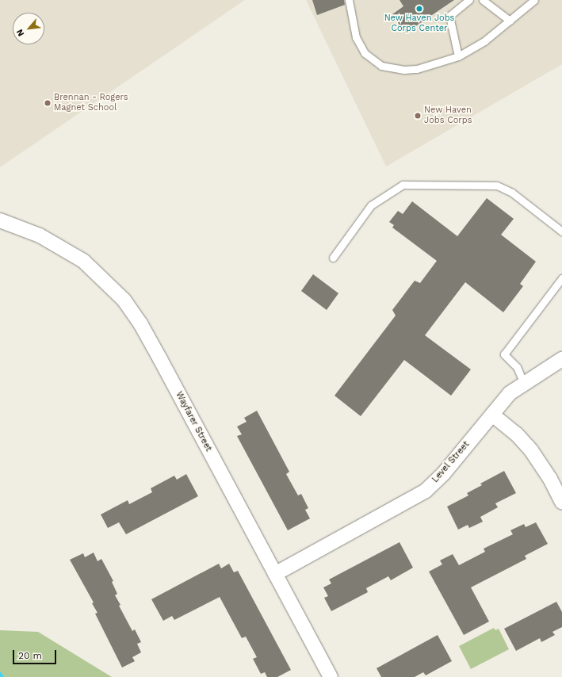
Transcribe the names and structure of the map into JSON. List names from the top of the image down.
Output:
{
  "streets": {
    "street": ["Wayfarer Street", "Level Street"]
  },
  "crossings": [
    ["Wayfarer Street", "Level Street"]
  ],
  "places": ["New Haven Jobs Corps Center", "Brennan - Rogers Magnet School", "New Haven Jobs Corps"],
  "scale_bar": "20 m",
  "north": "bottom left"
}
